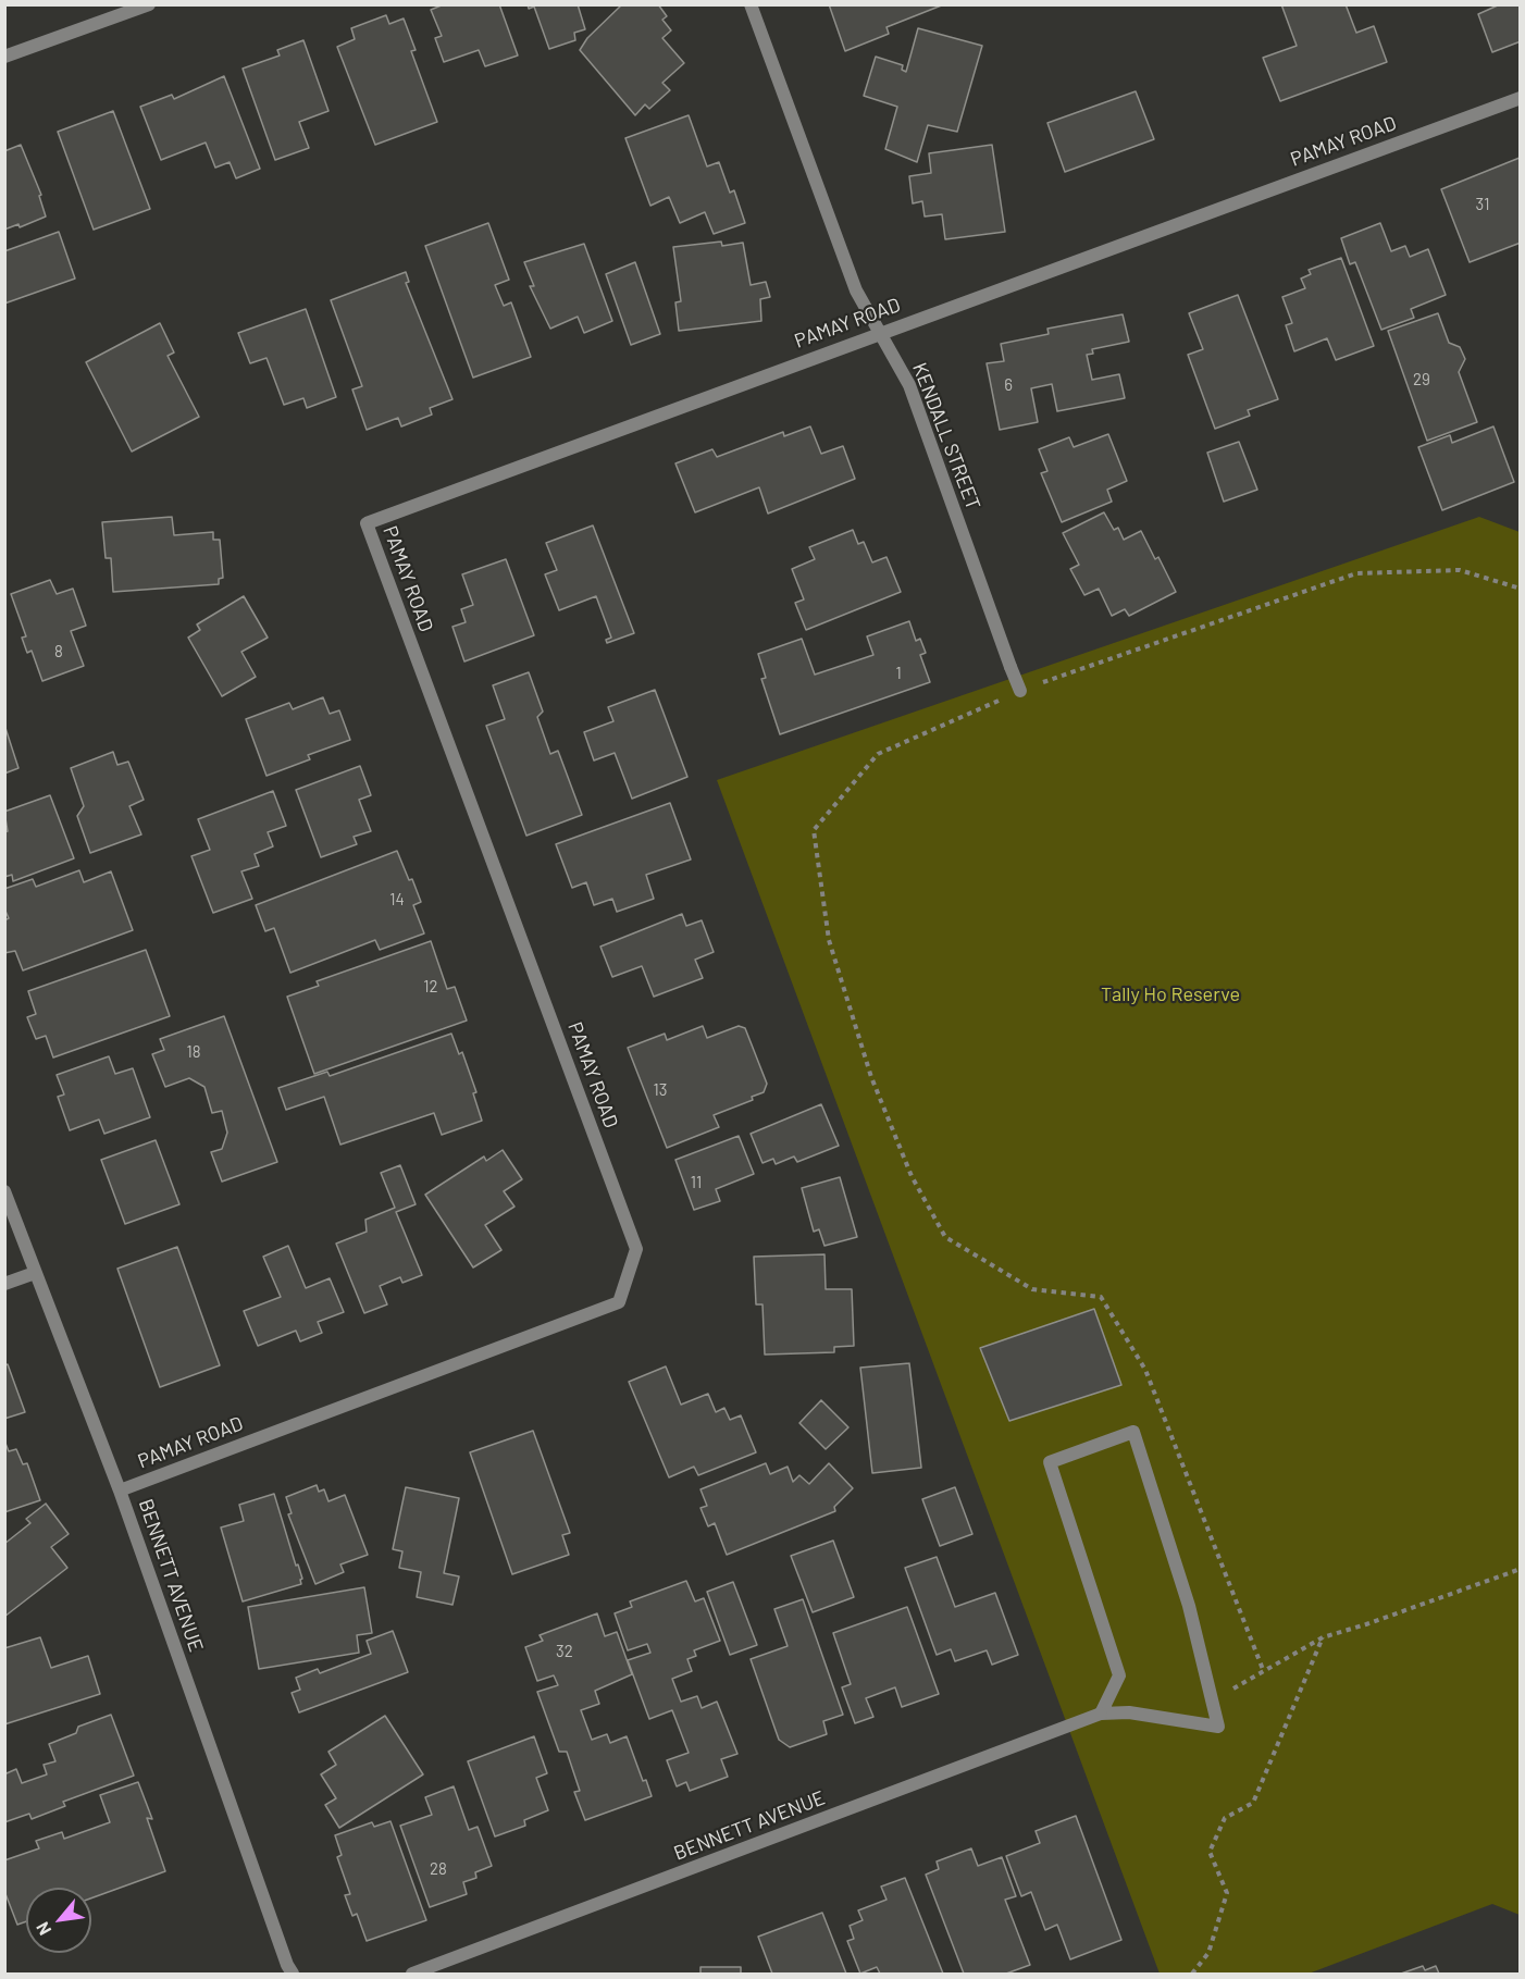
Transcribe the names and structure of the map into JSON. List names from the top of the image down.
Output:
{
  "streets": {
    "street": ["PAMAY ROAD", "KENDALL STREET", "BENNETT AVENUE"]
  },
  "crossings": [
    ["PAMAY ROAD", "KENDALL STREET"],
    ["PAMAY ROAD", "BENNETT AVENUE"]
  ],
  "parks": ["Tally Ho Reserve"],
  "house_numbers": [
    "31",
    "29",
    "6",
    "8",
    "1",
    "14",
    "12",
    "18",
    "13",
    "11",
    "32",
    "28"
  ],
  "north": "bottom left"
}
